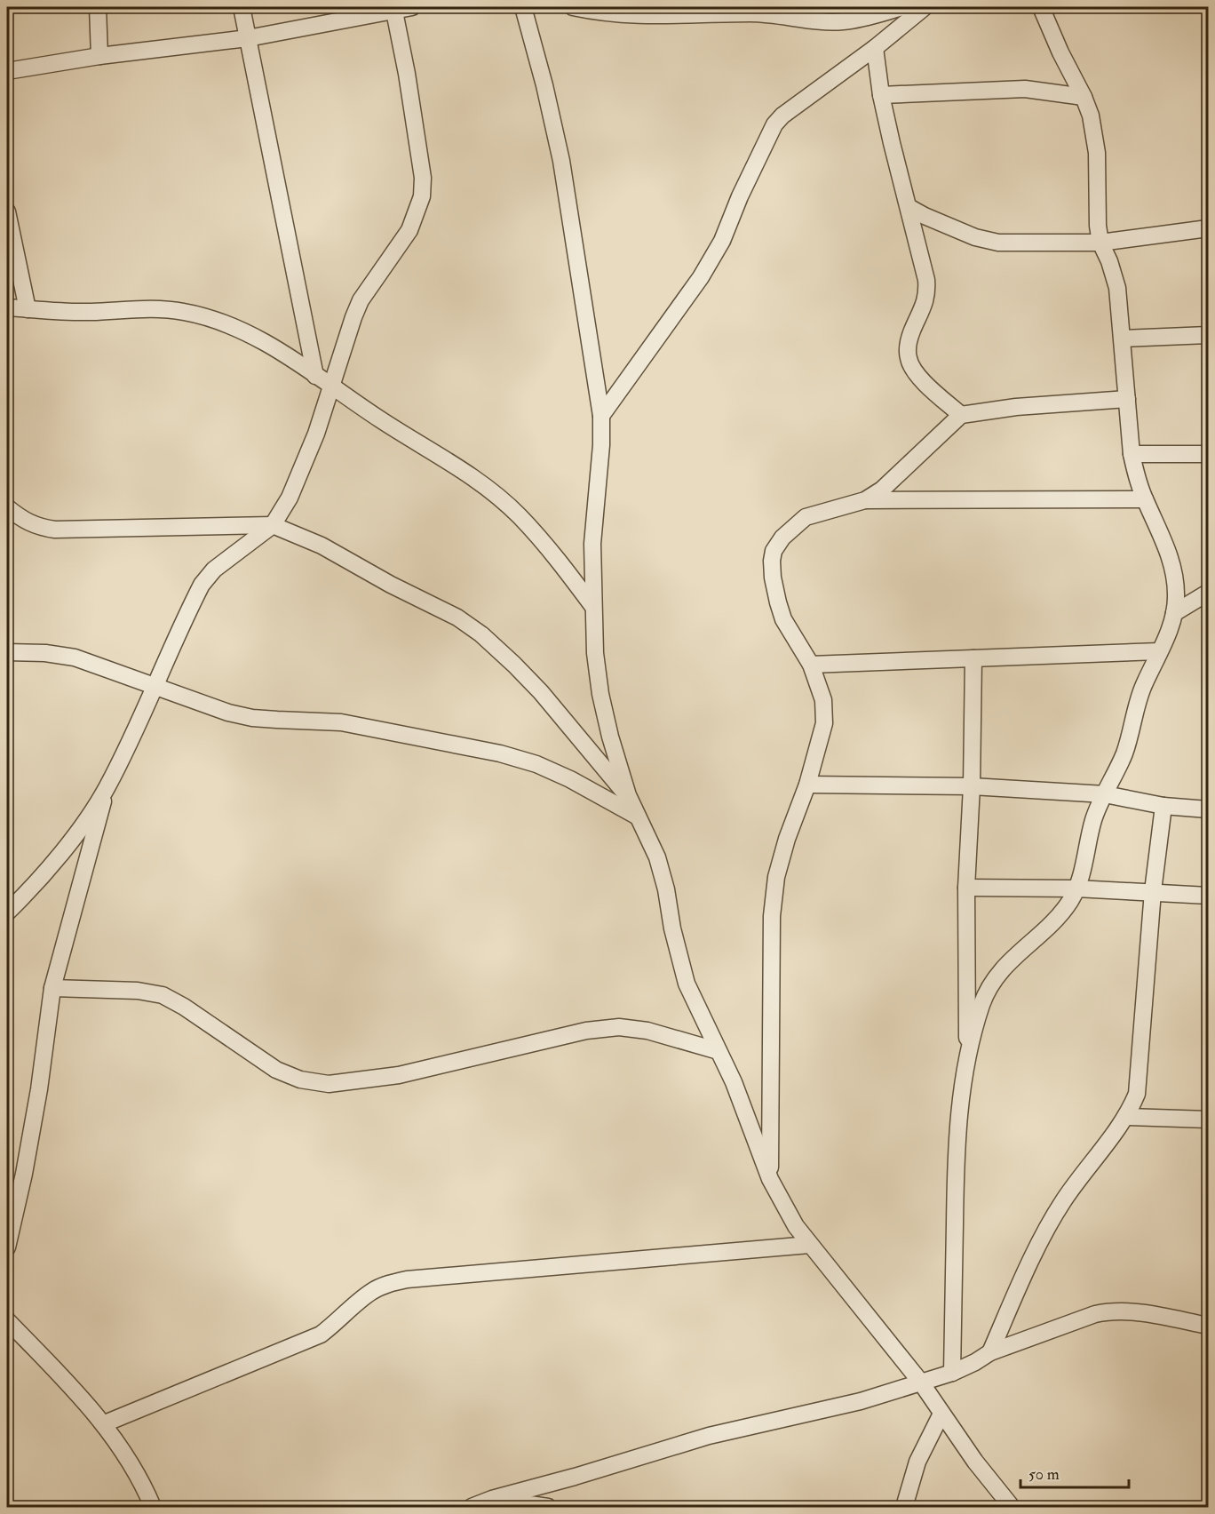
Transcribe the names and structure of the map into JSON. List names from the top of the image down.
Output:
{
  "scale_bar": "50 m"
}
